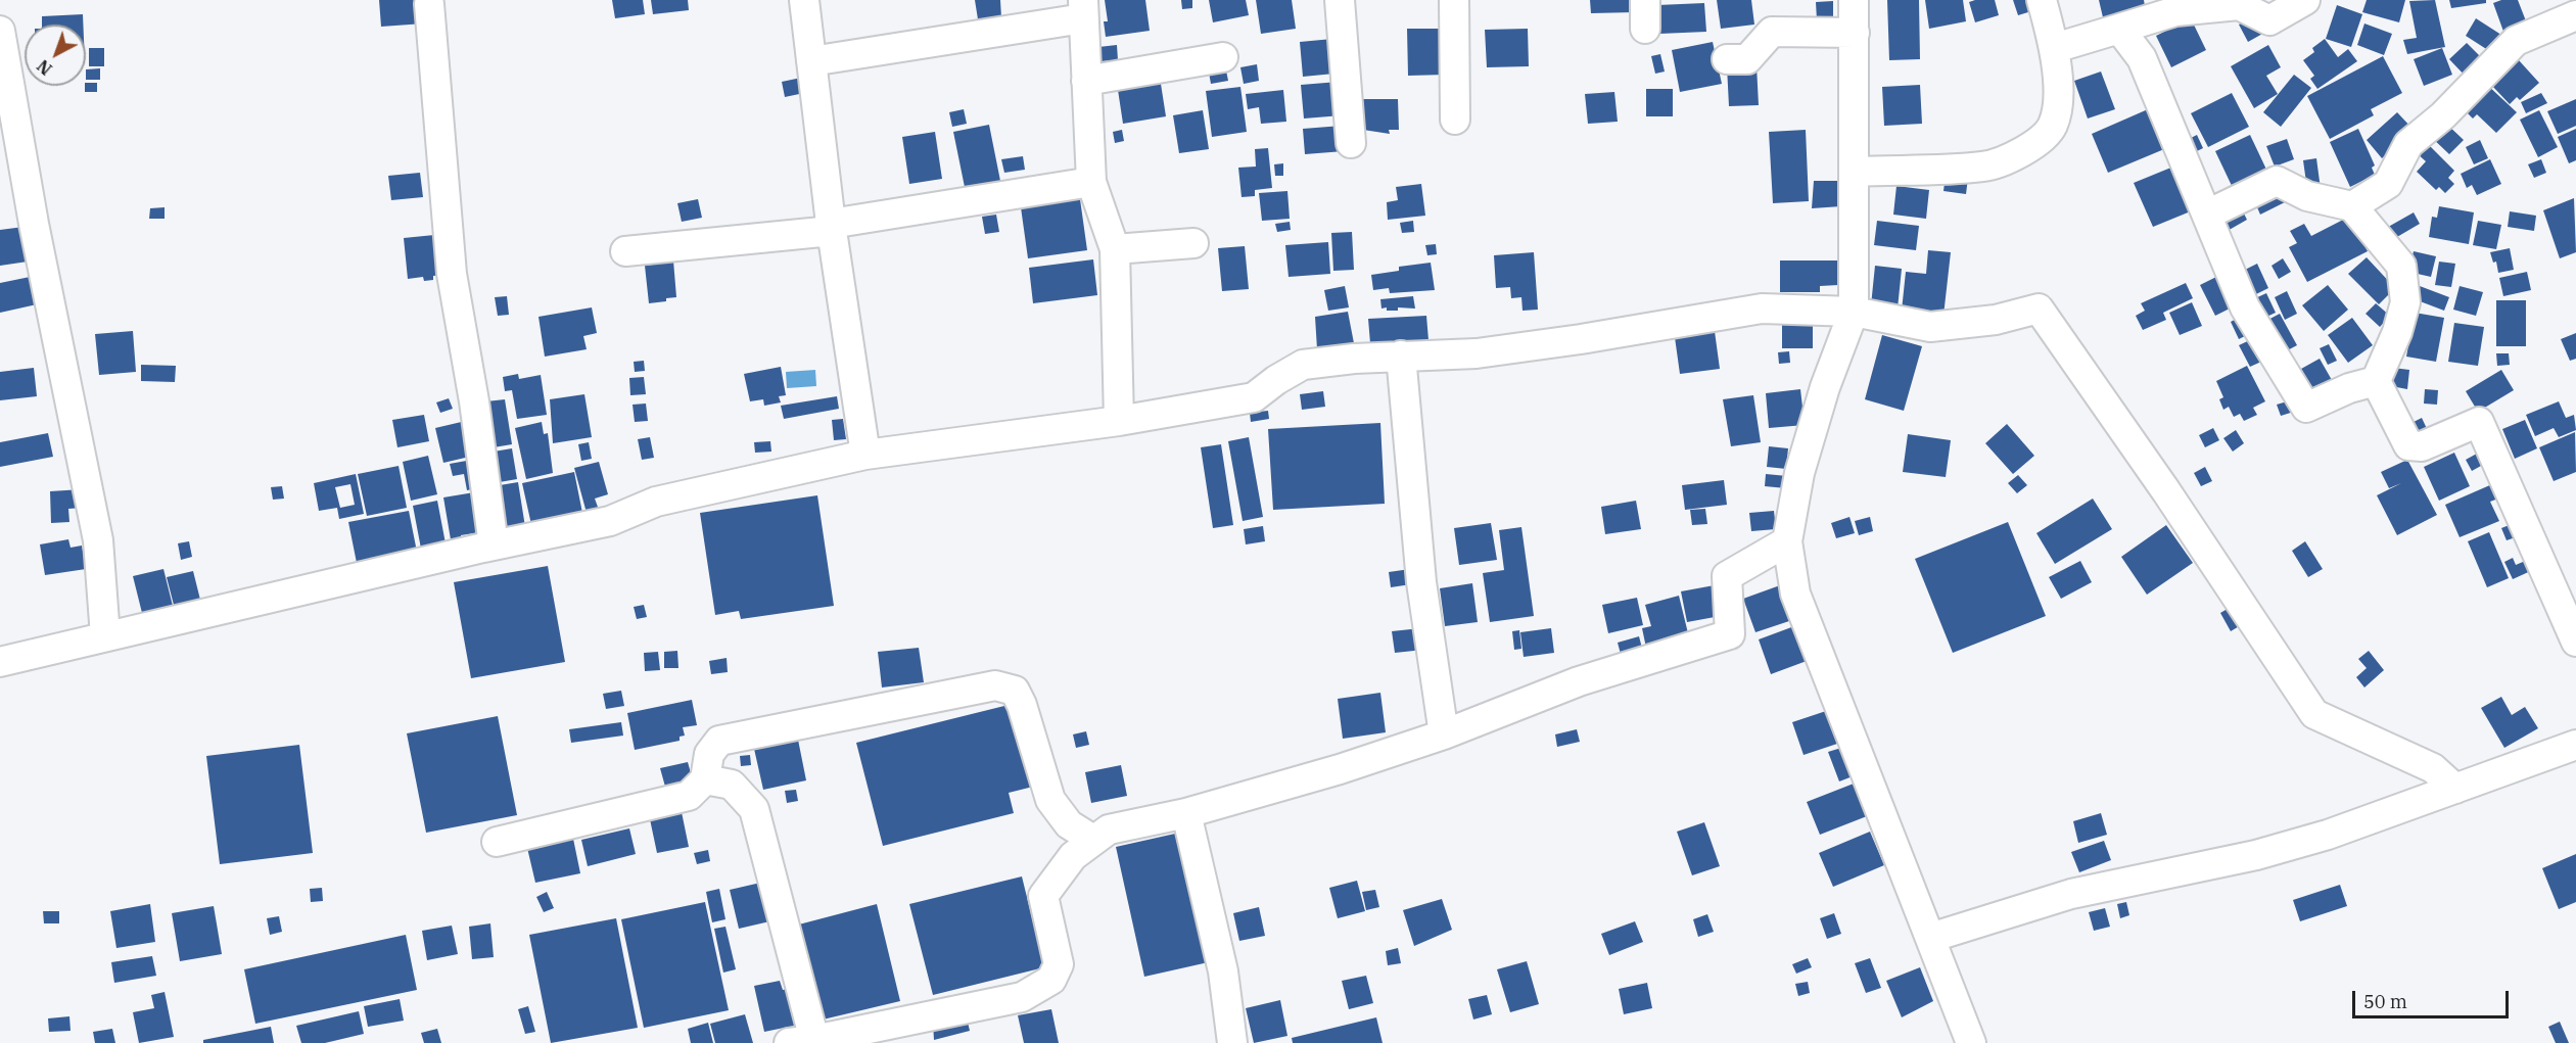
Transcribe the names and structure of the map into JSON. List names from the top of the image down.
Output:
{
  "scale_bar": "50 m",
  "north": "bottom left"
}
